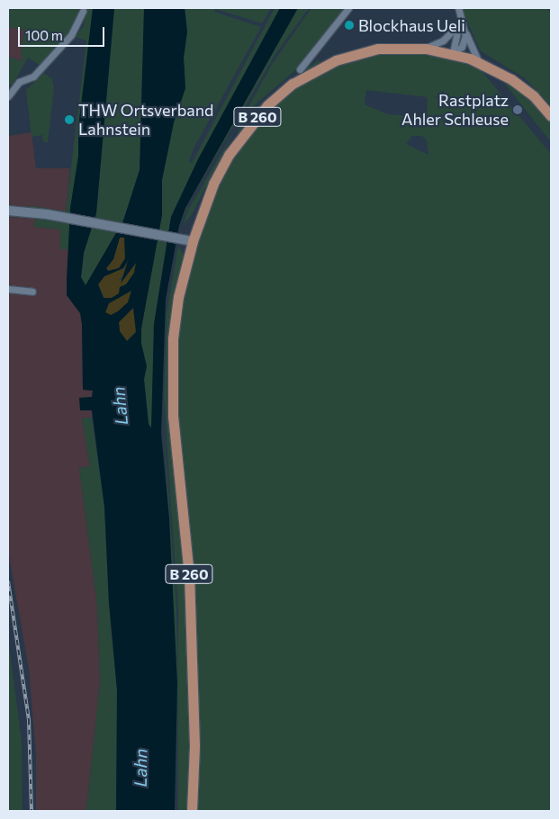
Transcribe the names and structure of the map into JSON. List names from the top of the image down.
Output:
{
  "streets": {
    "main road": ["B 260"]
  },
  "water": ["Lahn"],
  "places": ["Blockhaus Ueli", "Rastplatz Ahler Schleuse", "THW Ortsverband Lahnstein"],
  "scale_bar": "100 m"
}
